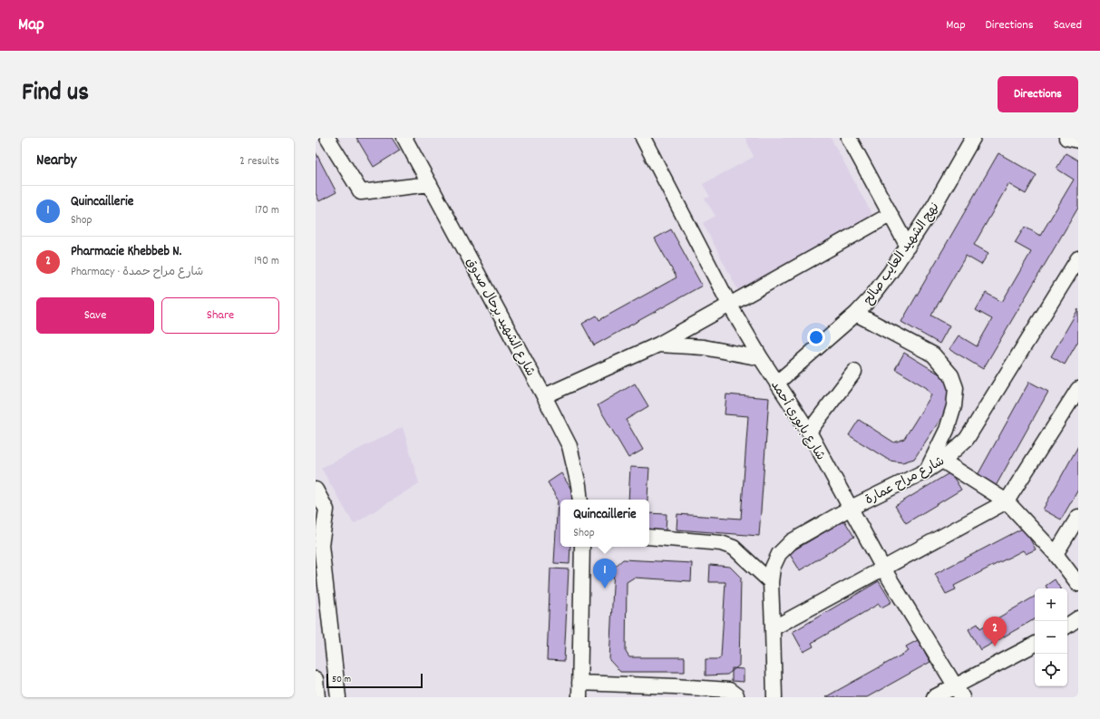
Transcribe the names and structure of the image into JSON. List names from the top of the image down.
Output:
{
  "streets": {
    "street": [
      "نهج الشهيد العايب صالح",
      "شارع الشهيد برحال صدوق",
      "شارع بابوري أحمد",
      "شارع مراح عمارة"
    ]
  },
  "crossings": [
    ["نهج الشهيد العايب صالح", "شارع بابوري أحمد"],
    ["شارع بابوري أحمد", "شارع مراح عمارة"]
  ],
  "scale_bar": "50 m",
  "page": {
    "header": "Map",
    "nav": ["Map", "Directions", "Saved"],
    "title": "Find us",
    "buttons": [
      "Directions",
      ["Save", "Share"]
    ],
    "heading": ["Nearby", "2 results"],
    "list": [
      {
        "mark": "1",
        "name": "Quincaillerie",
        "note": "Shop",
        "value": "170 m"
      },
      {
        "mark": "2",
        "name": "Pharmacie Khebbeb N.",
        "note": "Pharmacy · شارع مراح حمدة",
        "value": "190 m"
      }
    ],
    "popup": ["Quincaillerie", "Shop"],
    "pins": ["1", "2"],
    "map_buttons": ["+", "−"],
    "scale": "50 m"
  }
}
